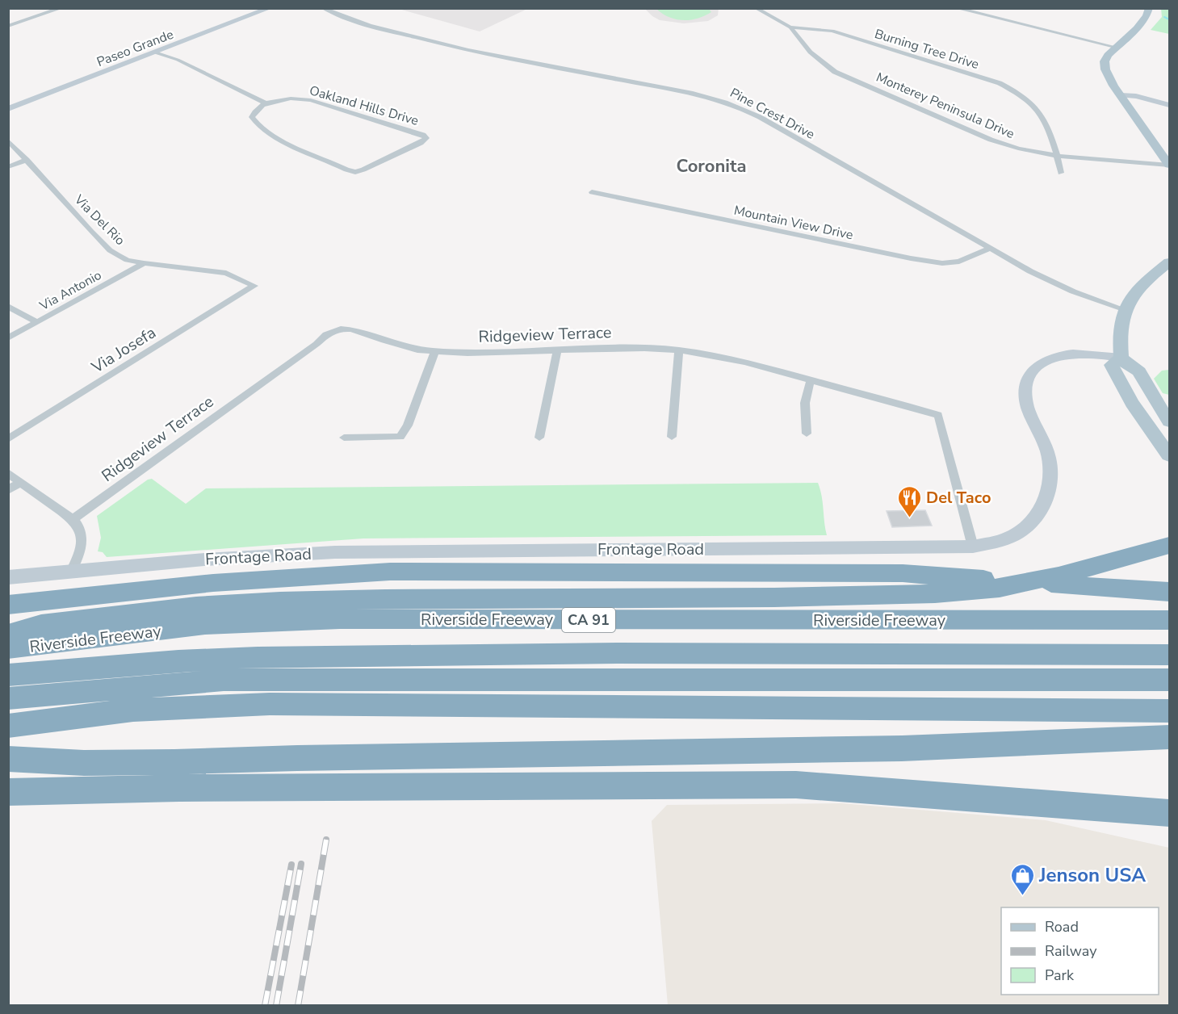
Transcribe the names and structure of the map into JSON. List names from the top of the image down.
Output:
{
  "streets": {
    "highway": ["Riverside Freeway", "CA 91"],
    "main road": ["Paseo Grande", "Frontage Road"],
    "street": [
      "Burning Tree Drive",
      "Oakland Hills Drive",
      "Monterey Peninsula Drive",
      "Pine Crest Drive",
      "Via Del Rio",
      "Mountain View Drive",
      "Via Antonio",
      "Ridgeview Terrace",
      "Via Josefa"
    ]
  },
  "crossings": [
    ["Burning Tree Drive", "Monterey Peninsula Drive"],
    ["Pine Crest Drive", "Mountain View Drive"],
    ["Via Del Rio", "Via Antonio"],
    ["Via Del Rio", "Via Josefa"],
    ["Ridgeview Terrace", "Frontage Road"]
  ],
  "districts": ["Coronita"],
  "places": {
    "restaurant": ["Del Taco"],
    "shop": ["Jenson USA"]
  },
  "legend": ["Road", "Railway", "Park"]
}
